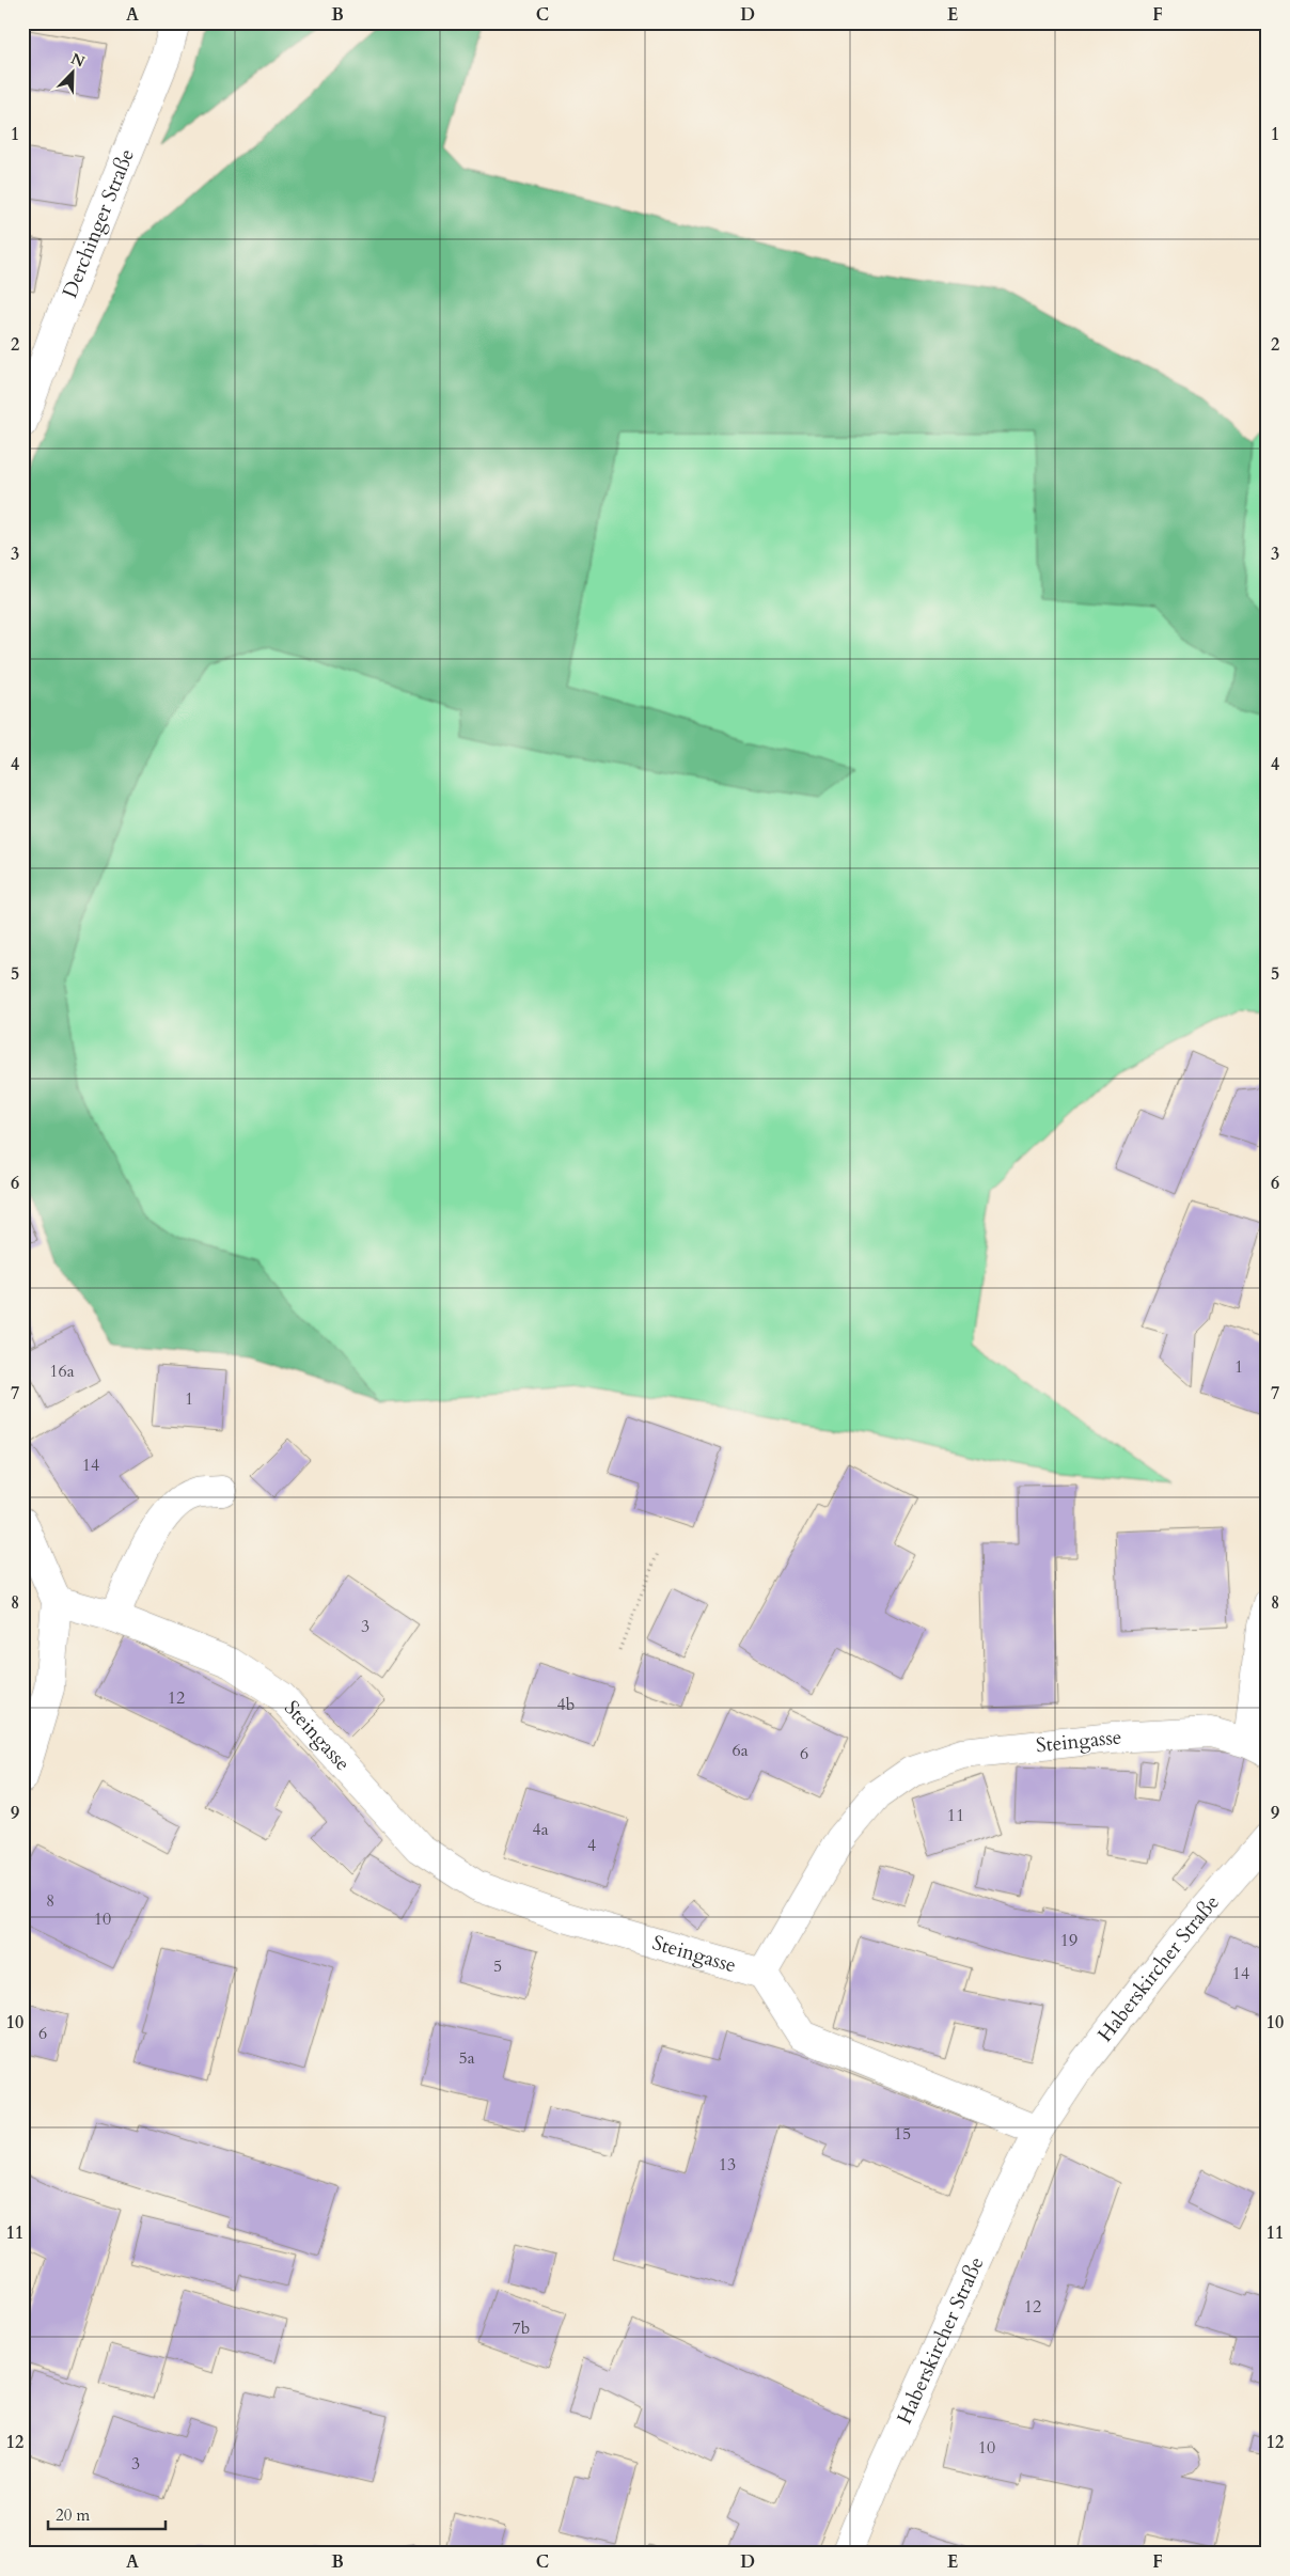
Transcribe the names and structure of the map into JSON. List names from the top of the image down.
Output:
{
  "streets": {
    "street": ["Derchinger Straße", "Steingasse", "Haberskircher Straße"]
  },
  "house_numbers": [
    "1",
    "16a",
    "1",
    "14",
    "3",
    "12",
    "4b",
    "6a",
    "6",
    "11",
    "4a",
    "4",
    "8",
    "10",
    "19",
    "5",
    "14",
    "6",
    "5a",
    "15",
    "13",
    "12",
    "7b",
    "10",
    "3"
  ],
  "scale_bar": "20 m",
  "north": "top right",
  "grid": {
    "columns": [
      "A",
      "B",
      "C",
      "D",
      "E",
      "F"
    ],
    "rows": [
      "1",
      "2",
      "3",
      "4",
      "5",
      "6",
      "7",
      "8",
      "9",
      "10",
      "11",
      "12"
    ]
  }
}
